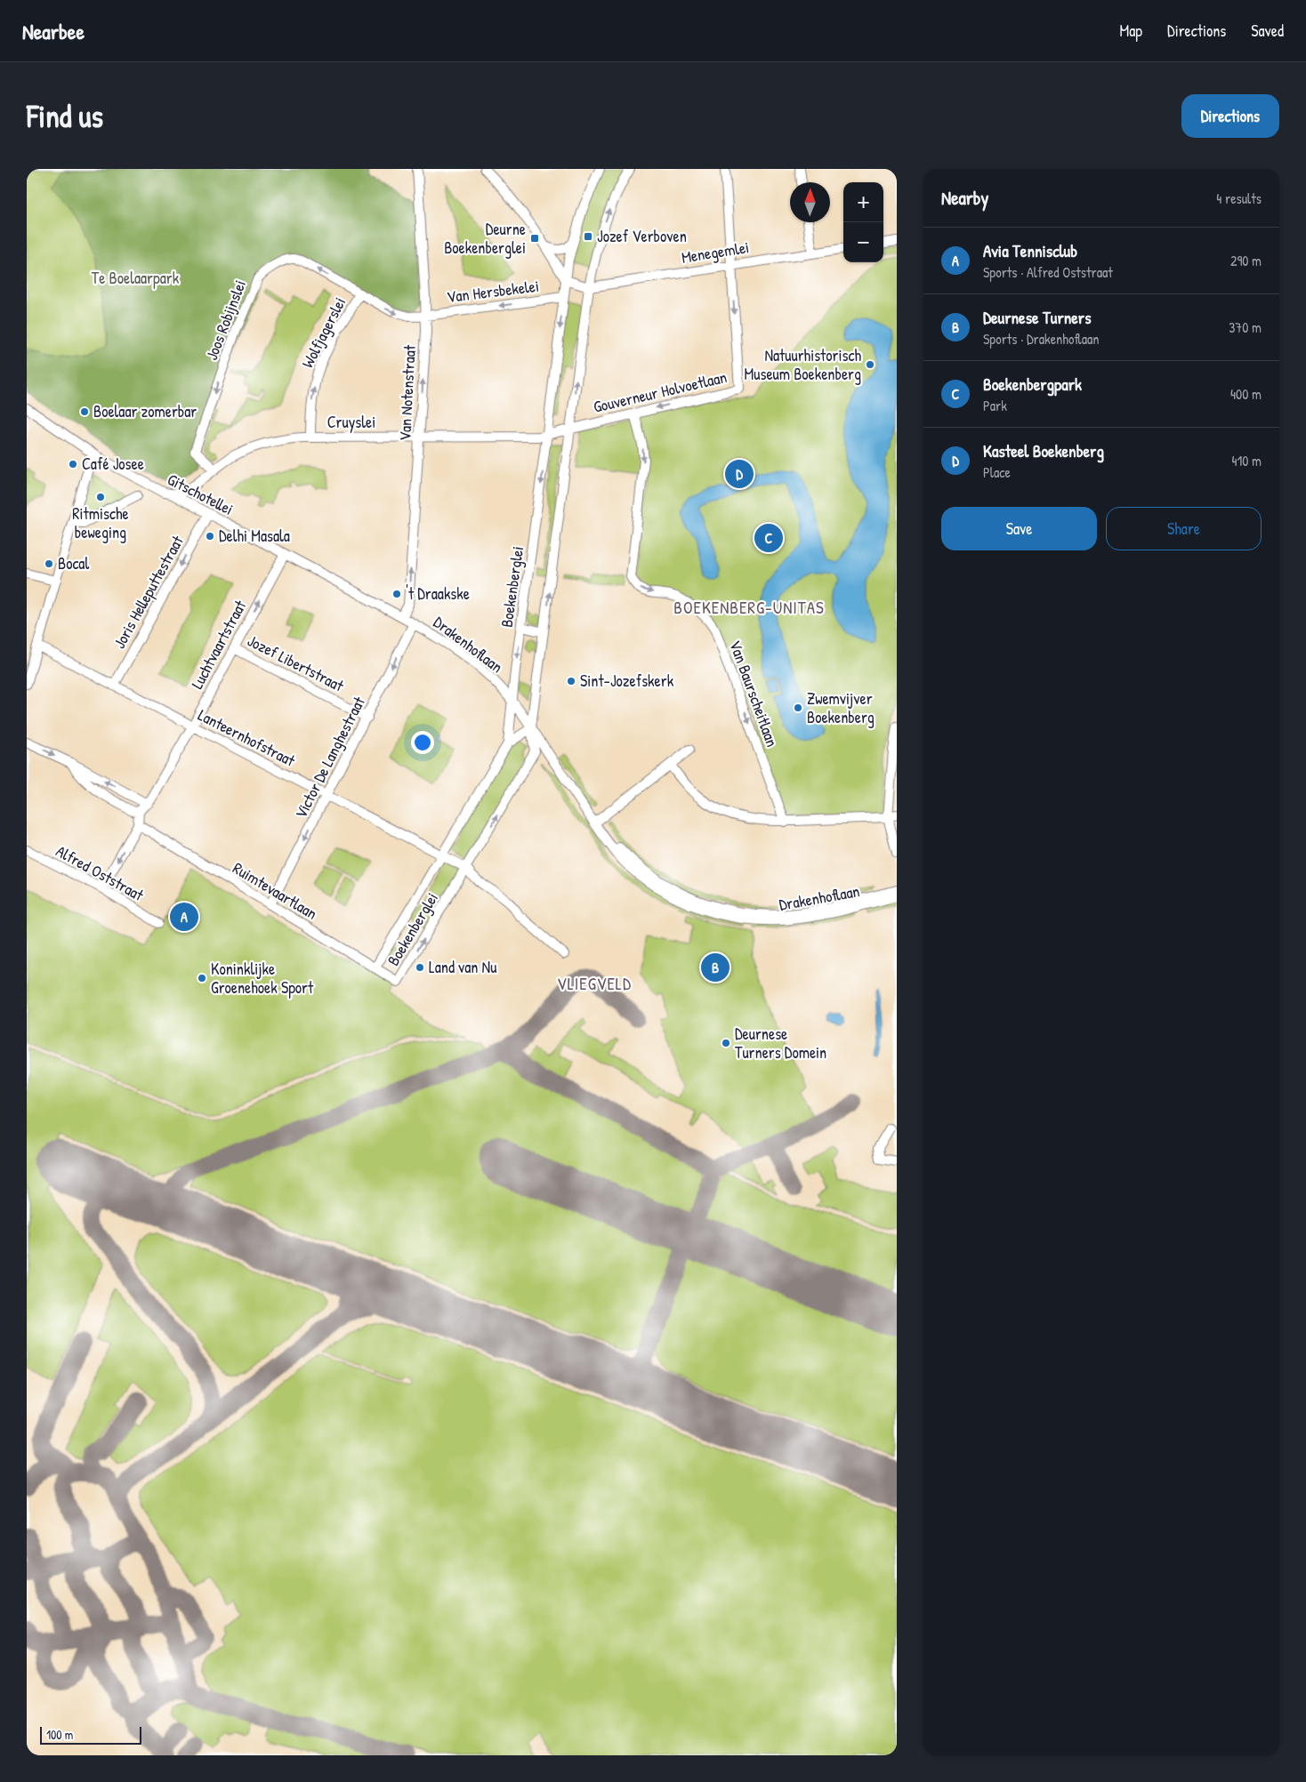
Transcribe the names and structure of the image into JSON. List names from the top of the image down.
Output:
{
  "streets": {
    "street": [
      "Menegemlei",
      "Van Hersbekelei",
      "Joos Robijnslei",
      "Wolfjagerslei",
      "Gouverneur Holvoetlaan",
      "Van Notenstraat",
      "Cruyslei",
      "Gitschotellei",
      "Boekenberglei",
      "Joris Helleputtestraat",
      "Luchtvaartstraat",
      "Drakenhoflaan",
      "Jozef Libertstraat",
      "Van Baurscheitlaan",
      "Lanteernhofstraat",
      "Victor De Langhestraat",
      "Alfred Oststraat",
      "Ruimtevaartlaan"
    ]
  },
  "crossings": [
    ["Menegemlei", "Gouverneur Holvoetlaan"],
    ["Menegemlei", "Boekenberglei"],
    ["Van Hersbekelei", "Joos Robijnslei"],
    ["Van Hersbekelei", "Van Notenstraat"],
    ["Van Hersbekelei", "Boekenberglei"],
    ["Joos Robijnslei", "Wolfjagerslei"],
    ["Joos Robijnslei", "Van Notenstraat"],
    ["Joos Robijnslei", "Cruyslei"],
    ["Wolfjagerslei", "Cruyslei"],
    ["Gouverneur Holvoetlaan", "Boekenberglei"],
    ["Gouverneur Holvoetlaan", "Van Baurscheitlaan"],
    ["Van Notenstraat", "Cruyslei"],
    ["Van Notenstraat", "Drakenhoflaan"],
    ["Cruyslei", "Gitschotellei"],
    ["Cruyslei", "Boekenberglei"],
    ["Gitschotellei", "Joris Helleputtestraat"],
    ["Gitschotellei", "Luchtvaartstraat"],
    ["Gitschotellei", "Drakenhoflaan"],
    ["Boekenberglei", "Drakenhoflaan"],
    ["Boekenberglei", "Lanteernhofstraat"],
    ["Boekenberglei", "Ruimtevaartlaan"],
    ["Joris Helleputtestraat", "Lanteernhofstraat"],
    ["Luchtvaartstraat", "Jozef Libertstraat"],
    ["Luchtvaartstraat", "Lanteernhofstraat"],
    ["Drakenhoflaan", "Victor De Langhestraat"],
    ["Jozef Libertstraat", "Victor De Langhestraat"],
    ["Lanteernhofstraat", "Victor De Langhestraat"],
    ["Victor De Langhestraat", "Ruimtevaartlaan"]
  ],
  "one_way": [
    "Van Hersbekelei",
    "Wolfjagerslei",
    "Van Notenstraat",
    "Joris Helleputtestraat",
    "Luchtvaartstraat",
    "Van Baurscheitlaan",
    "Victor De Langhestraat"
  ],
  "districts": ["BOEKENBERG-UNITAS", "VLIEGVELD"],
  "parks": ["Te Boelaarpark"],
  "places": {
    "transit": ["Jozef Verboven", "Deurne Boekenberglei"],
    "other": [
      "Natuurhistorisch Museum Boekenberg",
      "Boelaar zomerbar",
      "Café Josee",
      "Ritmische beweging",
      "Delhi Masala",
      "Bocal",
      "'t Draakske",
      "Sint-Jozefskerk",
      "Zwemvijver Boekenberg",
      "Land van Nu",
      "Koninklijke Groenehoek Sport",
      "Deurnese Turners Domein"
    ]
  },
  "scale_bar": "100 m",
  "north": "top",
  "page": {
    "header": "Nearbee",
    "nav": ["Map", "Directions", "Saved"],
    "buttons": [
      "Directions",
      ["Save", "Share"]
    ],
    "title": "Find us",
    "heading": ["Nearby", "4 results"],
    "map_buttons": ["+", "−"],
    "list": [
      {
        "mark": "A",
        "name": "Avia Tennisclub",
        "note": "Sports · Alfred Oststraat",
        "value": "290 m"
      },
      {
        "mark": "B",
        "name": "Deurnese Turners",
        "note": "Sports · Drakenhoflaan",
        "value": "370 m"
      },
      {
        "mark": "C",
        "name": "Boekenbergpark",
        "note": "Park",
        "value": "400 m"
      },
      {
        "mark": "D",
        "name": "Kasteel Boekenberg",
        "note": "Place",
        "value": "410 m"
      }
    ],
    "pins": [
      "D",
      "C",
      "A",
      "B"
    ],
    "scale": "100 m"
  }
}
